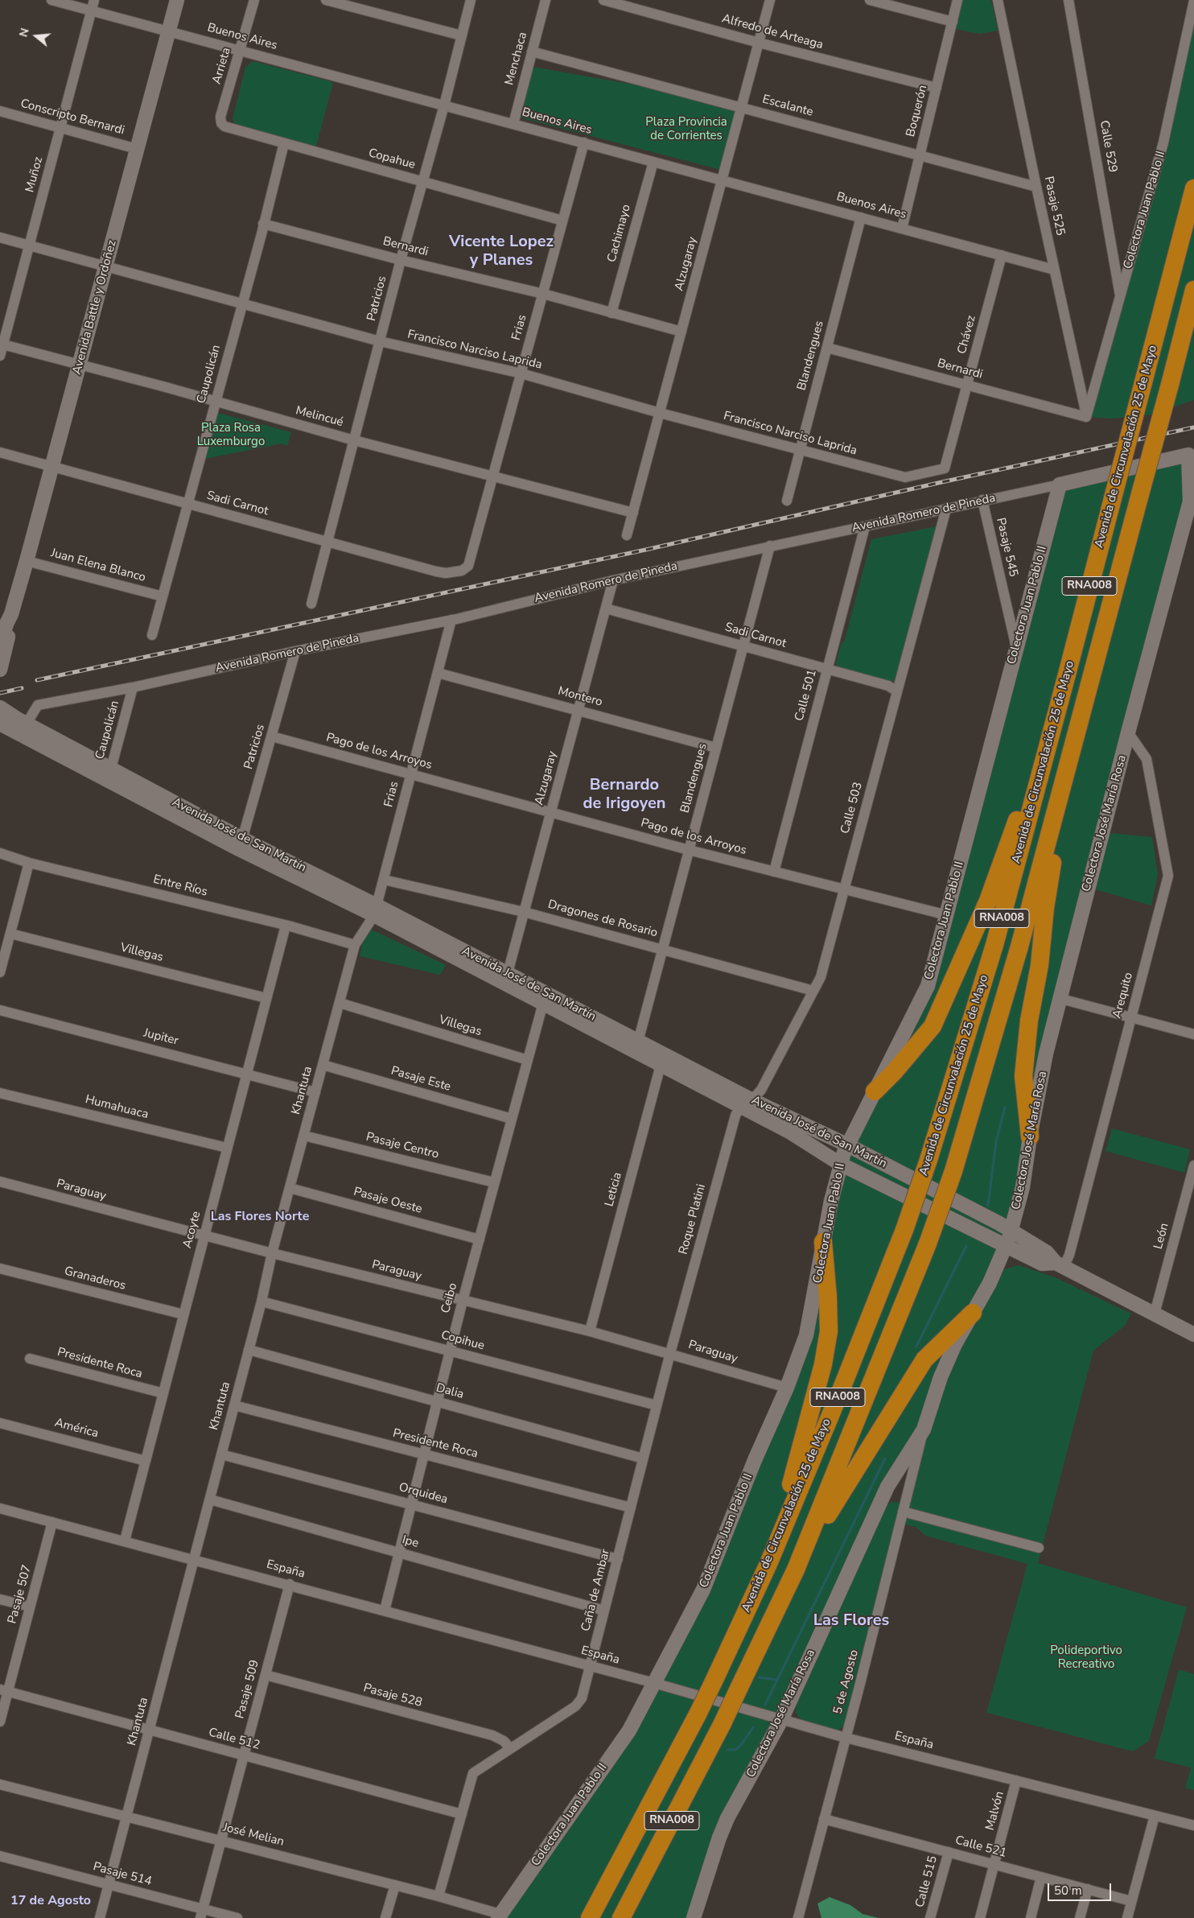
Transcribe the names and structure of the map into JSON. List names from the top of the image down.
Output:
{
  "streets": {
    "highway": ["Avenida de Circunvalación 25 de Mayo", "RNA008"],
    "main road": [
      "Colectora Juan Pablo II",
      "Avenida Battle y Ordoñez",
      "Avenida Romero de Pineda",
      "Colectora José María Rosa",
      "Avenida José de San Martín"
    ],
    "street": [
      "Alfredo de Arteaga",
      "Buenos Aires",
      "Menchaca",
      "Arrieta",
      "Escalante",
      "Boquerón",
      "Conscripto Bernardi",
      "Calle 529",
      "Copahue",
      "Muñoz",
      "Pasaje 525",
      "Cachimayo",
      "Bernardi",
      "Alzugaray",
      "Patricios",
      "Frias",
      "Chávez",
      "Francisco Narciso Laprida",
      "Blandengues",
      "Caupolicán",
      "Melincué",
      "Sadi Carnot",
      "Pasaje 545",
      "Juan Elena Blanco",
      "Calle 501",
      "Montero",
      "Pago de los Arroyos",
      "Calle 503",
      "Entre Ríos",
      "Dragones de Rosario",
      "Villegas",
      "Arequito",
      "Jupiter",
      "Pasaje Este",
      "Khantuta",
      "Humahuaca",
      "Pasaje Centro",
      "Leticia",
      "Paraguay",
      "Pasaje Oeste",
      "Roque Platini",
      "Acoyte",
      "León",
      "Granaderos",
      "Ceibo",
      "Copihue",
      "Presidente Roca",
      "Dalia",
      "América",
      "Orquidea",
      "Ipe",
      "España",
      "Caña de Ambar",
      "Pasaje 507",
      "5 de Agosto",
      "Pasaje 509",
      "Pasaje 528",
      "Calle 512",
      "Malvón",
      "José Melian",
      "Calle 521",
      "Pasaje 514",
      "Calle 515"
    ]
  },
  "crossings": [
    ["Alfredo de Arteaga", "Boquerón"],
    ["Alfredo de Arteaga", "Alzugaray"],
    ["Buenos Aires", "Menchaca"],
    ["Buenos Aires", "Arrieta"],
    ["Buenos Aires", "Boquerón"],
    ["Buenos Aires", "Muñoz"],
    ["Buenos Aires", "Pasaje 525"],
    ["Buenos Aires", "Cachimayo"],
    ["Buenos Aires", "Alzugaray"],
    ["Buenos Aires", "Patricios"],
    ["Buenos Aires", "Avenida Battle y Ordoñez"],
    ["Buenos Aires", "Frias"],
    ["Buenos Aires", "Chávez"],
    ["Buenos Aires", "Blandengues"],
    ["Menchaca", "Escalante"],
    ["Arrieta", "Copahue"],
    ["Escalante", "Boquerón"],
    ["Escalante", "Pasaje 525"],
    ["Escalante", "Alzugaray"],
    ["Conscripto Bernardi", "Muñoz"],
    ["Conscripto Bernardi", "Avenida Battle y Ordoñez"],
    ["Calle 529", "Colectora Juan Pablo II"],
    ["Copahue", "Patricios"],
    ["Copahue", "Frias"],
    ["Copahue", "Caupolicán"],
    ["Muñoz", "Francisco Narciso Laprida"],
    ["Muñoz", "Melincué"],
    ["Pasaje 525", "Colectora Juan Pablo II"],
    ["Pasaje 525", "Bernardi"],
    ["Colectora Juan Pablo II", "Bernardi"],
    ["Colectora Juan Pablo II", "Avenida Romero de Pineda"],
    ["Colectora Juan Pablo II", "Pasaje 545"],
    ["Colectora Juan Pablo II", "RNA008"],
    ["Colectora Juan Pablo II", "Pago de los Arroyos"],
    ["Colectora Juan Pablo II", "Avenida José de San Martín"],
    ["Colectora Juan Pablo II", "Paraguay"],
    ["Colectora Juan Pablo II", "España"],
    ["Colectora Juan Pablo II", "José Melian"],
    ["Cachimayo", "Bernardi"],
    ["Bernardi", "Alzugaray"],
    ["Bernardi", "Patricios"],
    ["Bernardi", "Frias"],
    ["Bernardi", "Chávez"],
    ["Bernardi", "Blandengues"],
    ["Bernardi", "Caupolicán"],
    ["Alzugaray", "Francisco Narciso Laprida"],
    ["Alzugaray", "Melincué"],
    ["Alzugaray", "Sadi Carnot"],
    ["Alzugaray", "Avenida Romero de Pineda"],
    ["Alzugaray", "Montero"],
    ["Alzugaray", "Pago de los Arroyos"],
    ["Alzugaray", "Avenida José de San Martín"],
    ["Alzugaray", "Dragones de Rosario"],
    ["Patricios", "Francisco Narciso Laprida"],
    ["Patricios", "Melincué"],
    ["Patricios", "Sadi Carnot"],
    ["Patricios", "Avenida Romero de Pineda"],
    ["Patricios", "Pago de los Arroyos"],
    ["Patricios", "Avenida José de San Martín"],
    ["Avenida Battle y Ordoñez", "Francisco Narciso Laprida"],
    ["Avenida Battle y Ordoñez", "Melincué"],
    ["Avenida Battle y Ordoñez", "Sadi Carnot"],
    ["Avenida Battle y Ordoñez", "Juan Elena Blanco"],
    ["Frias", "Francisco Narciso Laprida"],
    ["Frias", "Melincué"],
    ["Frias", "Sadi Carnot"],
    ["Frias", "Avenida Romero de Pineda"],
    ["Frias", "Montero"],
    ["Frias", "Pago de los Arroyos"],
    ["Frias", "Avenida José de San Martín"],
    ["Frias", "Dragones de Rosario"],
    ["Frias", "Khantuta"],
    ["Chávez", "Francisco Narciso Laprida"],
    ["Francisco Narciso Laprida", "Blandengues"],
    ["Francisco Narciso Laprida", "Caupolicán"],
    ["Blandengues", "Sadi Carnot"],
    ["Blandengues", "Avenida Romero de Pineda"],
    ["Blandengues", "Montero"],
    ["Blandengues", "Pago de los Arroyos"],
    ["Blandengues", "Avenida José de San Martín"],
    ["Blandengues", "Dragones de Rosario"],
    ["Caupolicán", "Melincué"],
    ["Caupolicán", "Sadi Carnot"],
    ["Caupolicán", "Avenida Romero de Pineda"],
    ["Caupolicán", "Juan Elena Blanco"],
    ["Caupolicán", "Avenida José de San Martín"],
    ["Avenida de Circunvalación 25 de Mayo", "RNA008"],
    ["Sadi Carnot", "Calle 501"],
    ["Sadi Carnot", "Calle 503"],
    ["Avenida Romero de Pineda", "Pasaje 545"],
    ["Avenida Romero de Pineda", "Calle 501"],
    ["Avenida Romero de Pineda", "Calle 503"],
    ["Avenida Romero de Pineda", "Colectora José María Rosa"],
    ["Avenida Romero de Pineda", "Avenida José de San Martín"],
    ["Calle 501", "Pago de los Arroyos"],
    ["Pago de los Arroyos", "Calle 503"],
    ["Calle 503", "Avenida José de San Martín"],
    ["Calle 503", "Dragones de Rosario"],
    ["Calle 503", "Roque Platini"],
    ["Colectora José María Rosa", "Avenida José de San Martín"],
    ["Colectora José María Rosa", "Arequito"],
    ["Colectora José María Rosa", "España"],
    ["Colectora José María Rosa", "5 de Agosto"],
    ["Avenida José de San Martín", "Arequito"],
    ["Avenida José de San Martín", "Khantuta"],
    ["Avenida José de San Martín", "Leticia"],
    ["Avenida José de San Martín", "Roque Platini"],
    ["Avenida José de San Martín", "León"],
    ["Avenida José de San Martín", "Ceibo"],
    ["Entre Ríos", "Khantuta"],
    ["Entre Ríos", "Acoyte"],
    ["Villegas", "Khantuta"],
    ["Villegas", "Acoyte"],
    ["Villegas", "Ceibo"],
    ["Jupiter", "Khantuta"],
    ["Jupiter", "Acoyte"],
    ["Pasaje Este", "Khantuta"],
    ["Pasaje Este", "Ceibo"],
    ["Khantuta", "Pasaje Centro"],
    ["Khantuta", "Paraguay"],
    ["Khantuta", "Pasaje Oeste"],
    ["Khantuta", "Copihue"],
    ["Khantuta", "Presidente Roca"],
    ["Khantuta", "Dalia"],
    ["Khantuta", "Orquidea"],
    ["Khantuta", "Ipe"],
    ["Khantuta", "España"],
    ["Khantuta", "Calle 512"],
    ["Khantuta", "José Melian"],
    ["Khantuta", "Pasaje 514"],
    ["Humahuaca", "Acoyte"],
    ["Pasaje Centro", "Ceibo"],
    ["Leticia", "Paraguay"],
    ["Paraguay", "Roque Platini"],
    ["Paraguay", "Acoyte"],
    ["Paraguay", "Ceibo"],
    ["Paraguay", "Caña de Ambar"],
    ["Pasaje Oeste", "Ceibo"],
    ["Roque Platini", "Caña de Ambar"],
    ["Acoyte", "Granaderos"],
    ["Acoyte", "Presidente Roca"],
    ["Acoyte", "América"],
    ["Acoyte", "España"],
    ["Ceibo", "Copihue"],
    ["Ceibo", "Presidente Roca"],
    ["Ceibo", "Dalia"],
    ["Ceibo", "Orquidea"],
    ["Ceibo", "Ipe"],
    ["Ceibo", "España"],
    ["Copihue", "Caña de Ambar"],
    ["Presidente Roca", "Caña de Ambar"],
    ["Dalia", "Caña de Ambar"],
    ["Orquidea", "Caña de Ambar"],
    ["Ipe", "Caña de Ambar"],
    ["España", "Caña de Ambar"],
    ["España", "Pasaje 507"],
    ["España", "5 de Agosto"],
    ["España", "Pasaje 509"],
    ["España", "Malvón"],
    ["Caña de Ambar", "Pasaje 528"],
    ["Caña de Ambar", "Calle 512"],
    ["Caña de Ambar", "José Melian"],
    ["Pasaje 507", "Calle 512"],
    ["5 de Agosto", "Calle 521"],
    ["Pasaje 509", "Pasaje 528"],
    ["Pasaje 509", "Calle 512"],
    ["Pasaje 509", "José Melian"],
    ["Pasaje 509", "Pasaje 514"],
    ["Malvón", "Calle 521"],
    ["Calle 521", "Calle 515"]
  ],
  "districts": [
    "Vicente Lopez y Planes",
    "Bernardo de Irigoyen",
    "Las Flores Norte",
    "Las Flores",
    "17 de Agosto"
  ],
  "parks": ["Plaza Provincia de Corrientes", "Plaza Rosa Luxemburgo", "Polideportivo Recreativo"],
  "scale_bar": "50 m",
  "north": "left"
}
